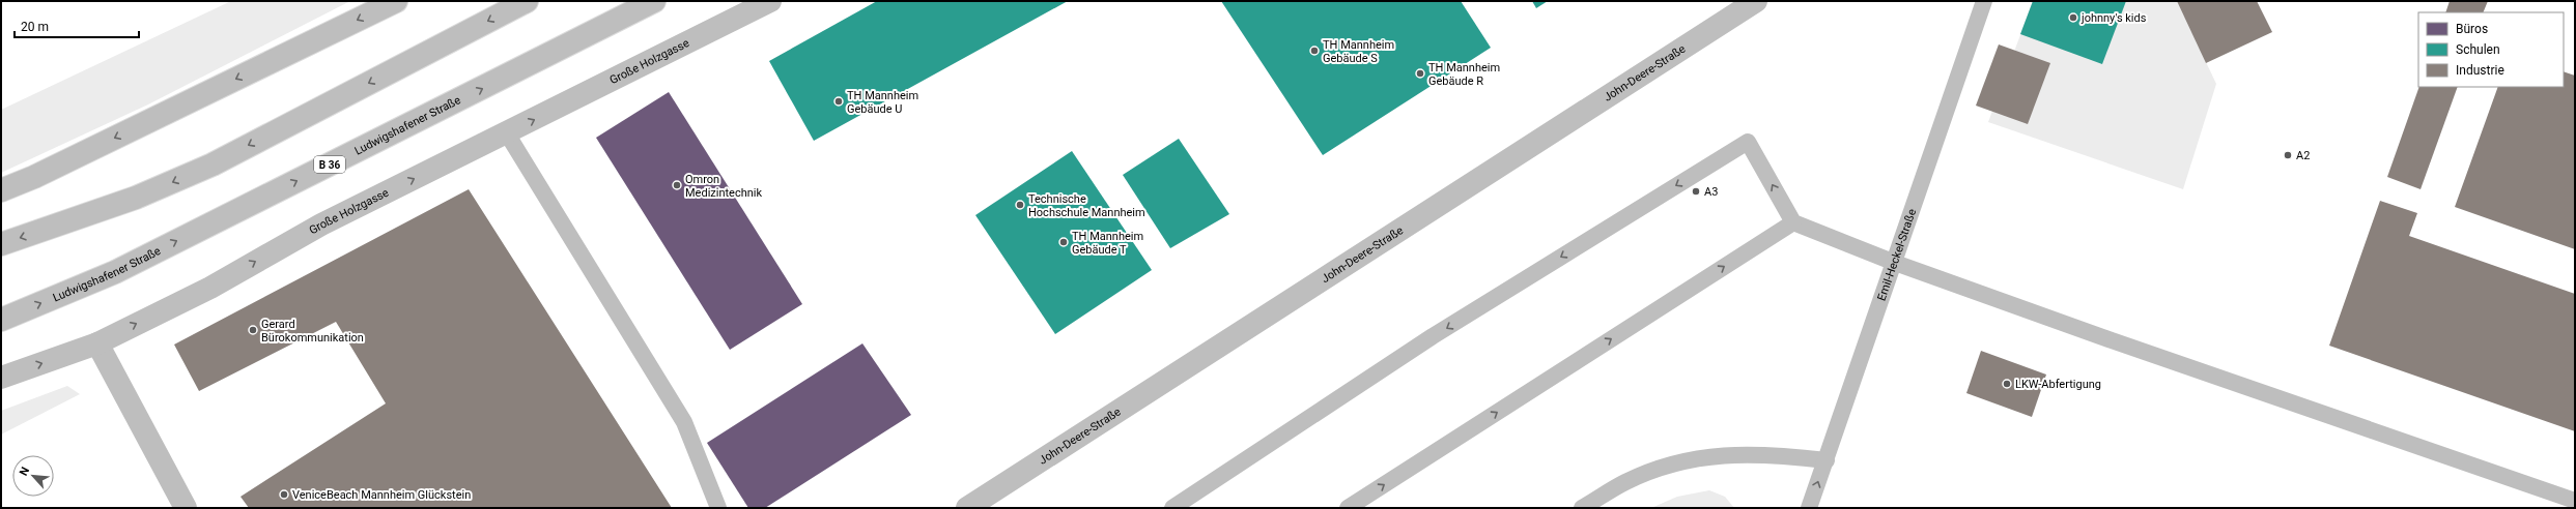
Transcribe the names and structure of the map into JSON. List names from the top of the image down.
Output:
{
  "streets": {
    "street": [
      "Große Holzgasse",
      "John-Deere-Straße",
      "Ludwigshafener Straße",
      "B 36"
    ],
    "lane": ["Emil-Heckel-Straße"]
  },
  "places": [
    "johnny's kids",
    "TH Mannheim Gebäude S",
    "TH Mannheim Gebäude R",
    "TH Mannheim Gebäude U",
    "A2",
    "Omron Medizintechnik",
    "A3",
    "Technische Hochschule Mannheim",
    "TH Mannheim Gebäude T",
    "Gerard Bürokommunikation",
    "LKW-Abfertigung",
    "VeniceBeach Mannheim Glückstein"
  ],
  "legend": ["Büros", "Schulen", "Industrie"],
  "scale_bar": "20 m",
  "north": "top left"
}
